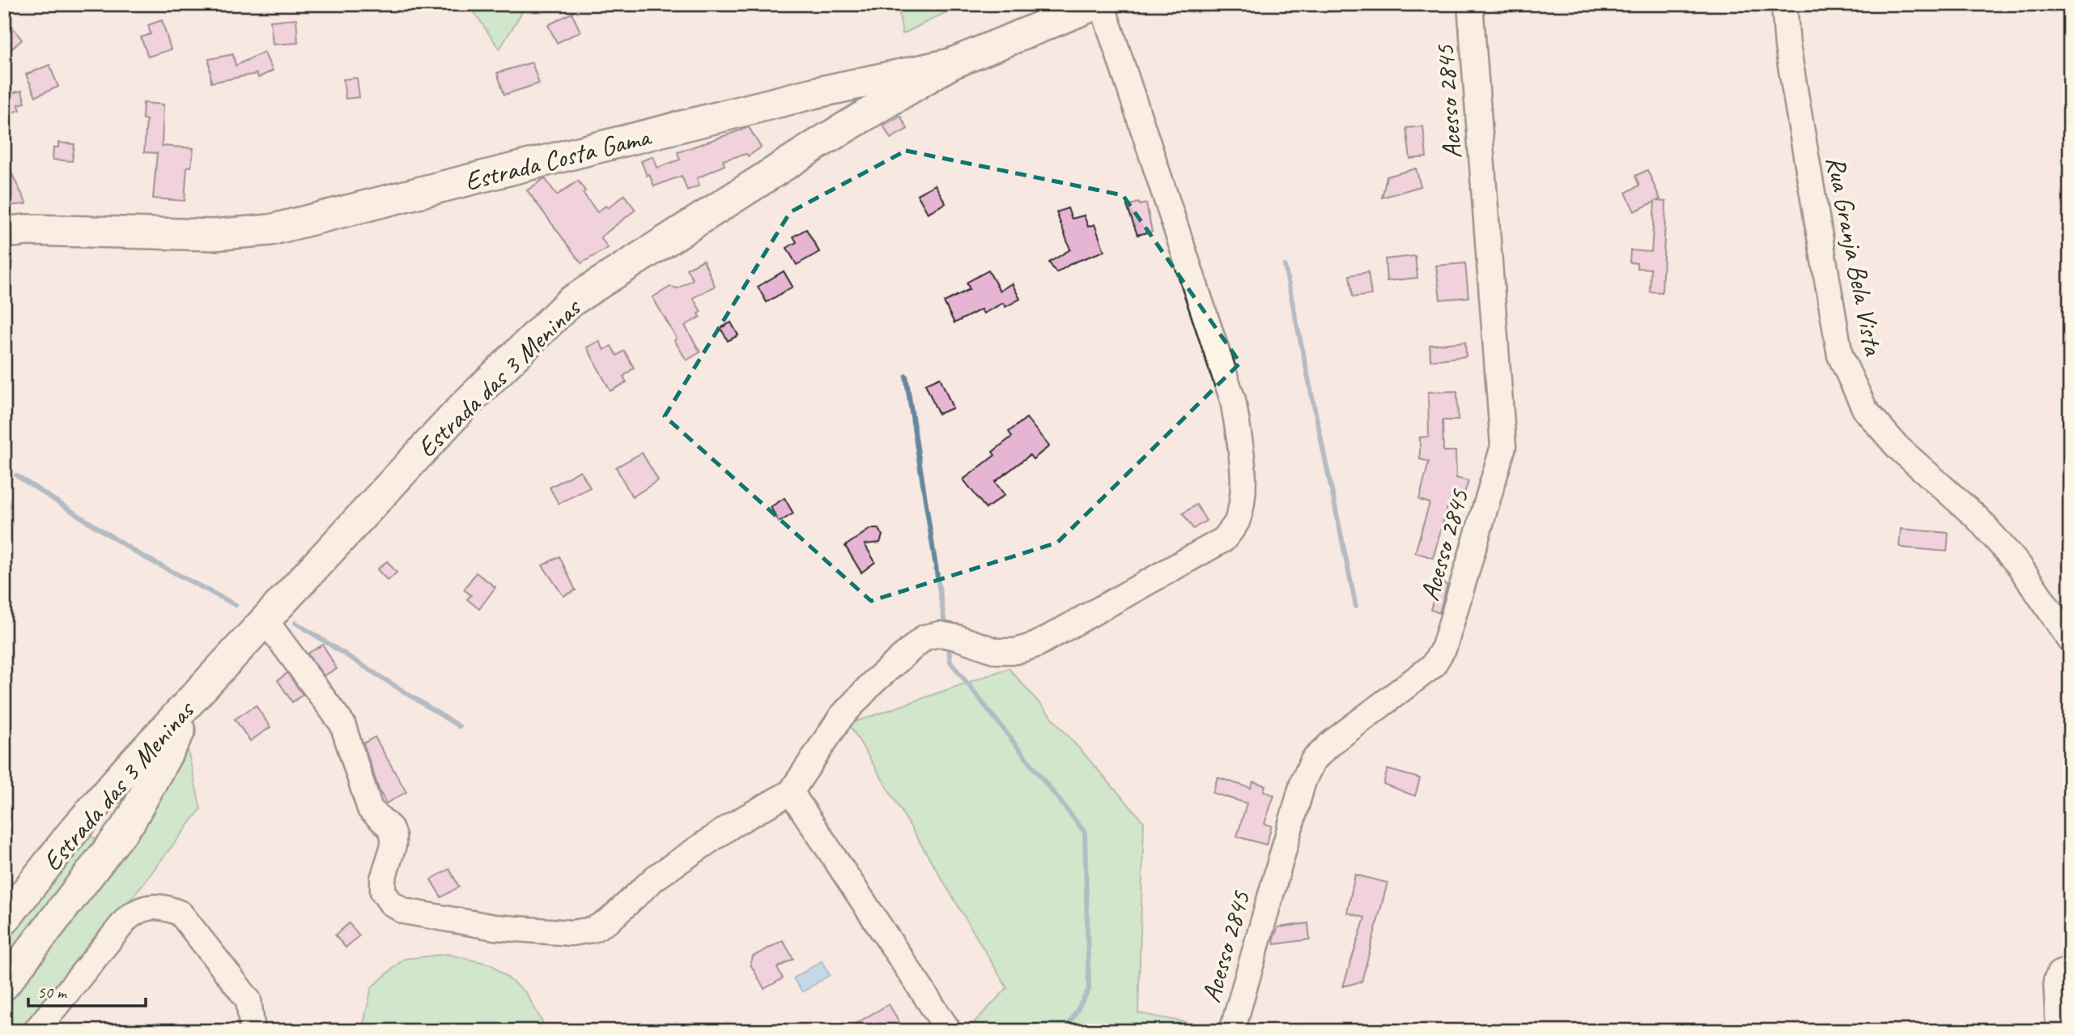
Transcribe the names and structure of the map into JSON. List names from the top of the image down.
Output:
{
  "streets": {
    "main road": ["Estrada Costa Gama", "Estrada das 3 Meninas"],
    "street": ["Acesso 2845", "Rua Granja Bela Vista"]
  },
  "crossings": [
    ["Estrada Costa Gama", "Estrada das 3 Meninas"]
  ],
  "scale_bar": "50 m"
}
